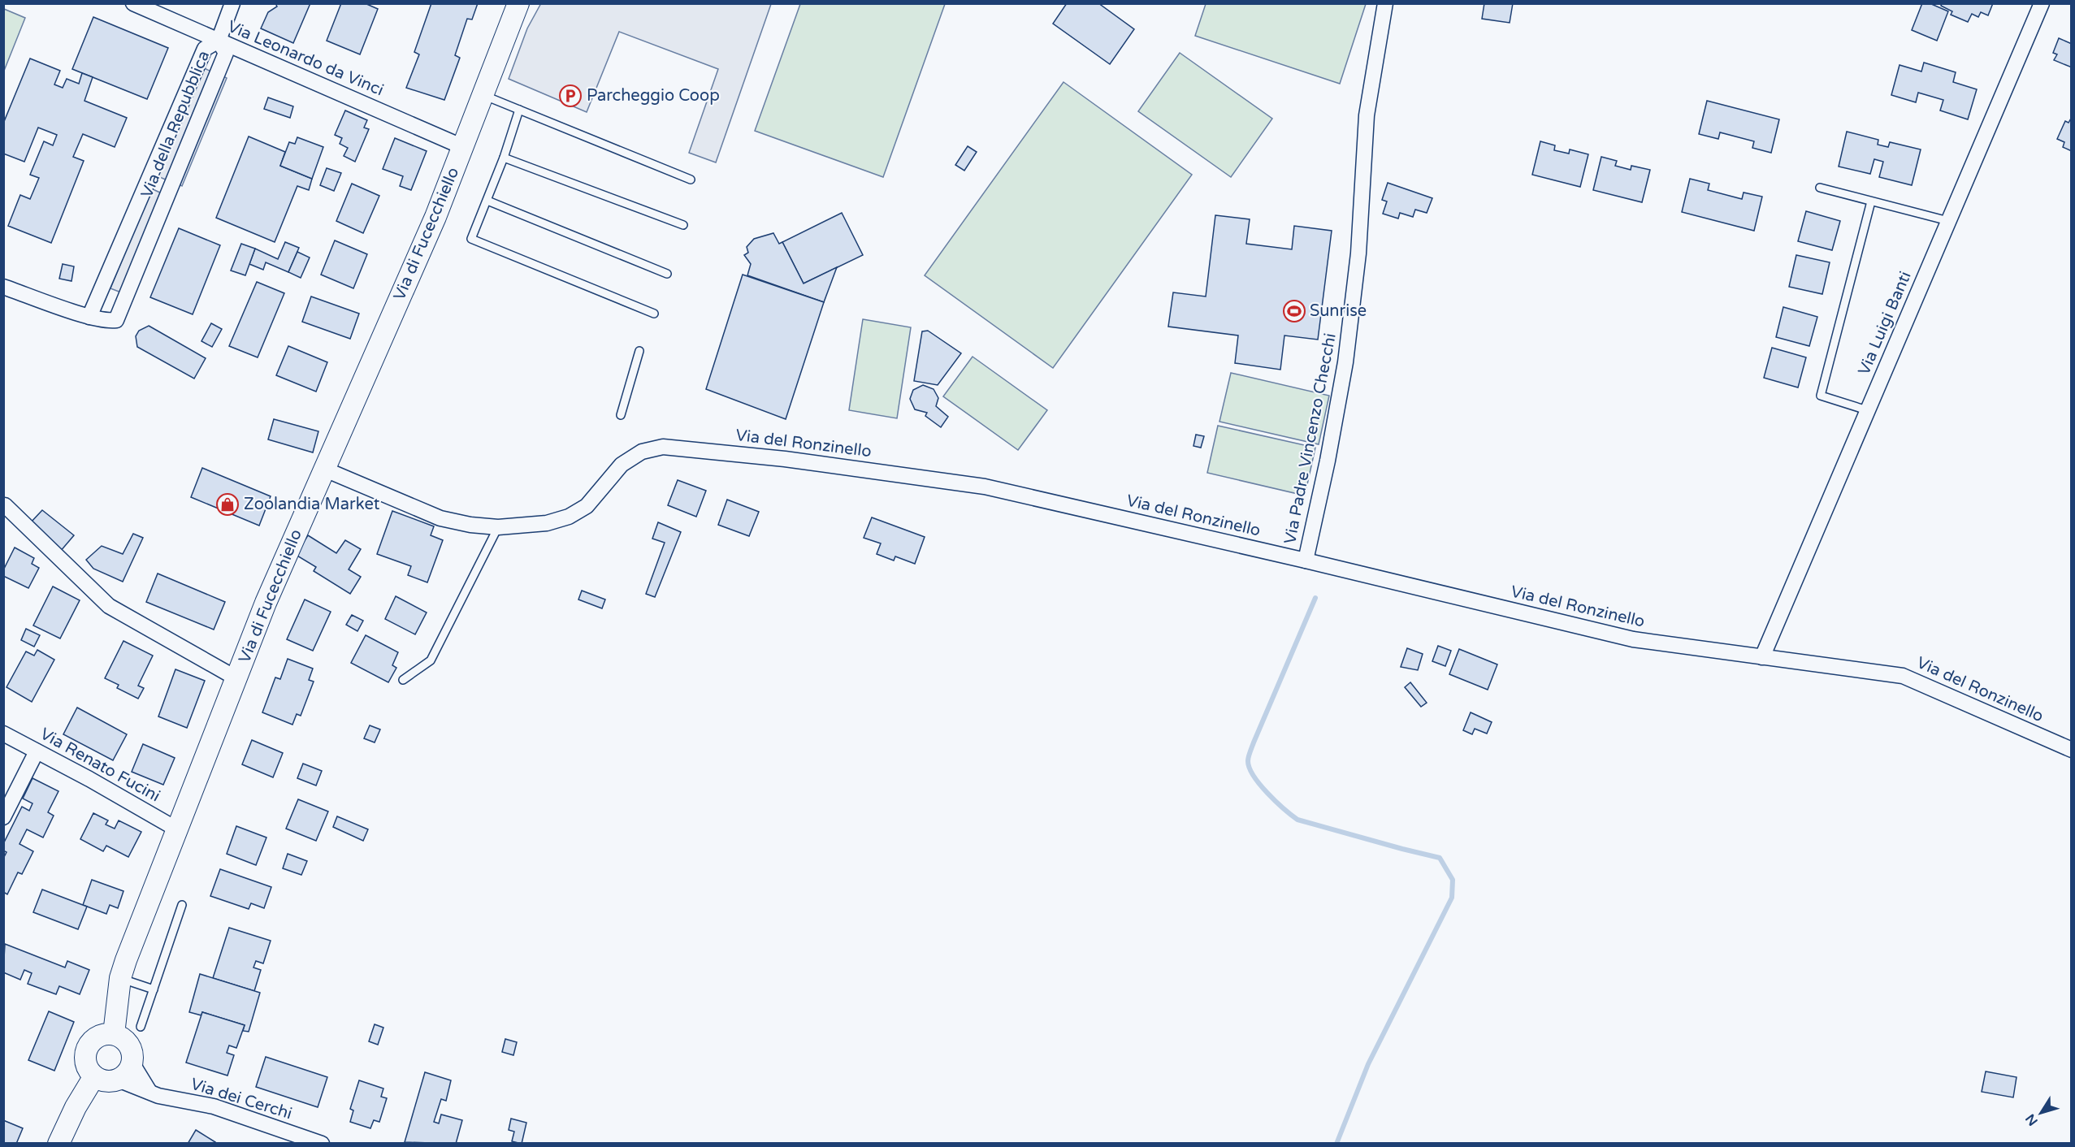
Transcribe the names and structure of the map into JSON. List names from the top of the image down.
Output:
{
  "streets": {
    "main road": ["Via di Fucecchiello"],
    "street": [
      "Via Leonardo da Vinci",
      "Via della Repubblica",
      "Via Luigi Banti",
      "Via Padre Vincenzo Checchi",
      "Via del Ronzinello",
      "Via Renato Fucini",
      "Via dei Cerchi"
    ]
  },
  "crossings": [
    ["Via Leonardo da Vinci", "Via della Repubblica"],
    ["Via Leonardo da Vinci", "Via di Fucecchiello"],
    ["Via di Fucecchiello", "Via del Ronzinello"],
    ["Via di Fucecchiello", "Via Renato Fucini"],
    ["Via di Fucecchiello", "Via dei Cerchi"],
    ["Via Luigi Banti", "Via del Ronzinello"],
    ["Via Padre Vincenzo Checchi", "Via del Ronzinello"]
  ],
  "places": {
    "parking": ["Parcheggio Coop"],
    "sports": ["Sunrise"],
    "shop": ["Zoolandia Market"]
  },
  "north": "bottom left"
}
